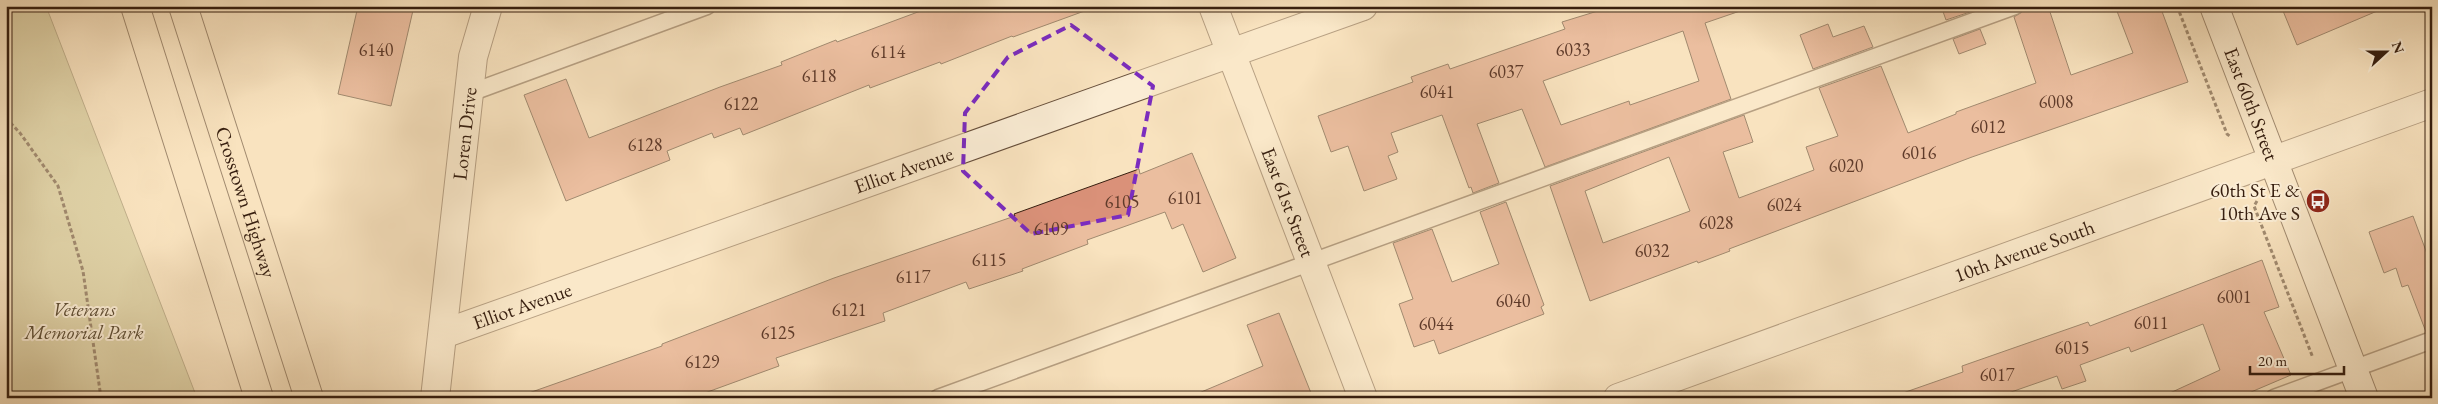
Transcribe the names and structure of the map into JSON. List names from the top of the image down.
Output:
{
  "streets": {
    "highway": ["Crosstown Highway"],
    "street": [
      "East 60th Street",
      "Loren Drive",
      "Elliot Avenue",
      "East 61st Street",
      "10th Avenue South"
    ]
  },
  "crossings": [
    ["East 60th Street", "10th Avenue South"],
    ["Loren Drive", "Elliot Avenue"],
    ["Elliot Avenue", "East 61st Street"]
  ],
  "parks": ["Veterans Memorial Park"],
  "places": {
    "bus stop": ["60th St E & 10th Ave S"]
  },
  "house_numbers": [
    "6140",
    "6033",
    "6114",
    "6037",
    "6118",
    "6041",
    "6008",
    "6122",
    "6012",
    "6128",
    "6016",
    "6020",
    "6101",
    "6105",
    "6024",
    "6028",
    "6109",
    "6032",
    "6115",
    "6117",
    "6001",
    "6040",
    "6121",
    "6011",
    "6044",
    "6125",
    "6015",
    "6129",
    "6017"
  ],
  "scale_bar": "20 m",
  "north": "right"
}
